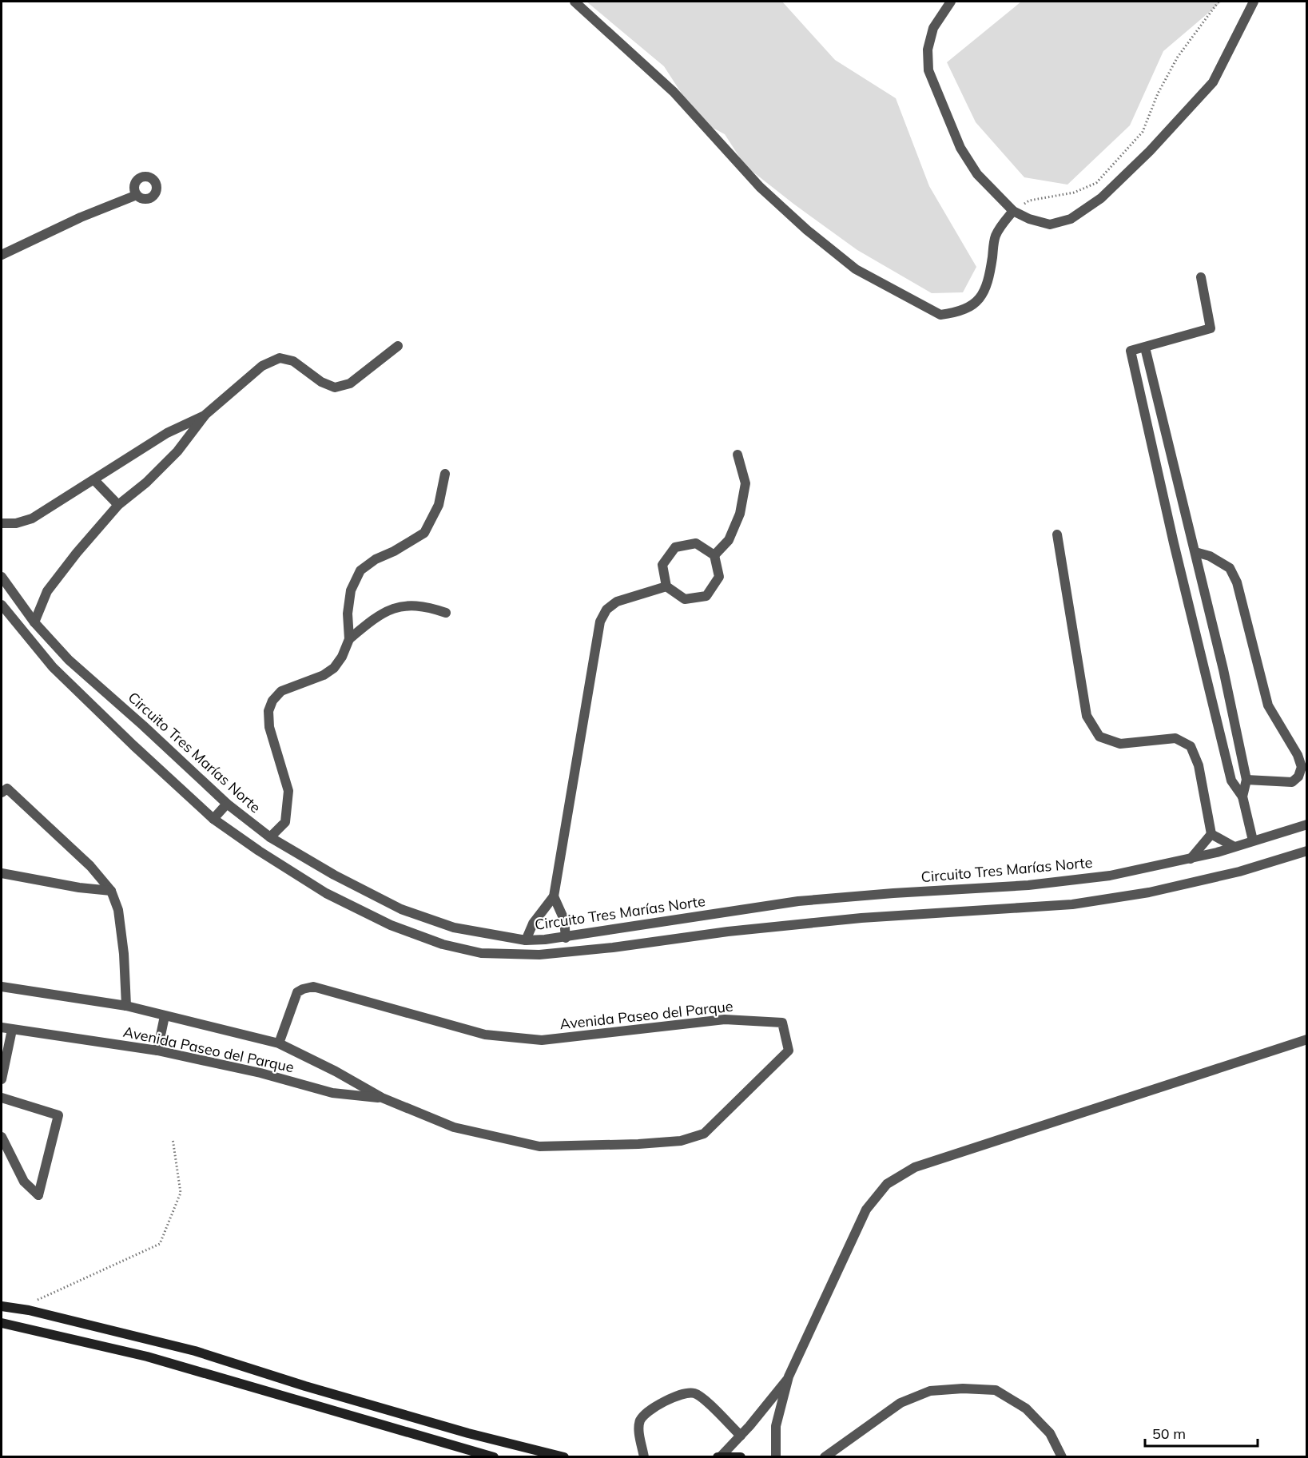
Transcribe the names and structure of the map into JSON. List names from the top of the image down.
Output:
{
  "streets": {
    "street": ["Circuito Tres Marías Norte", "Avenida Paseo del Parque"]
  },
  "scale_bar": "50 m"
}
